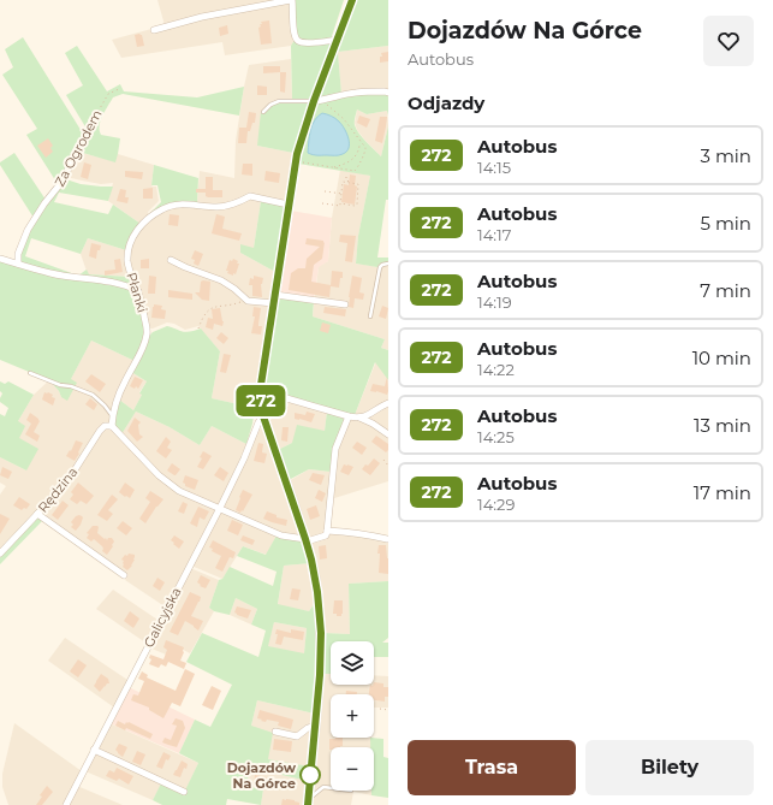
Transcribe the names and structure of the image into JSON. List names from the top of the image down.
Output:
{
  "streets": {
    "street": [
      "Za Ogrodem",
      "Płanki",
      "Rędzina",
      "Galicyjska"
    ]
  },
  "crossings": [
    ["Płanki", "Rędzina"]
  ],
  "places": ["Dojazdów Na Górce"],
  "lines": ["bus line 272"],
  "page": {
    "on_map": "272",
    "heading": [
      ["Dojazdów Na Górce", "Autobus"],
      "Odjazdy"
    ],
    "list": [
      {
        "mark": "272",
        "name": "Autobus",
        "note": "14:15",
        "value": "3 min"
      },
      {
        "mark": "272",
        "name": "Autobus",
        "note": "14:17",
        "value": "5 min"
      },
      {
        "mark": "272",
        "name": "Autobus",
        "note": "14:19",
        "value": "7 min"
      },
      {
        "mark": "272",
        "name": "Autobus",
        "note": "14:22",
        "value": "10 min"
      },
      {
        "mark": "272",
        "name": "Autobus",
        "note": "14:25",
        "value": "13 min"
      },
      {
        "mark": "272",
        "name": "Autobus",
        "note": "14:29",
        "value": "17 min"
      }
    ],
    "map_buttons": ["+", "−"],
    "buttons": ["Trasa", "Bilety"]
  }
}
